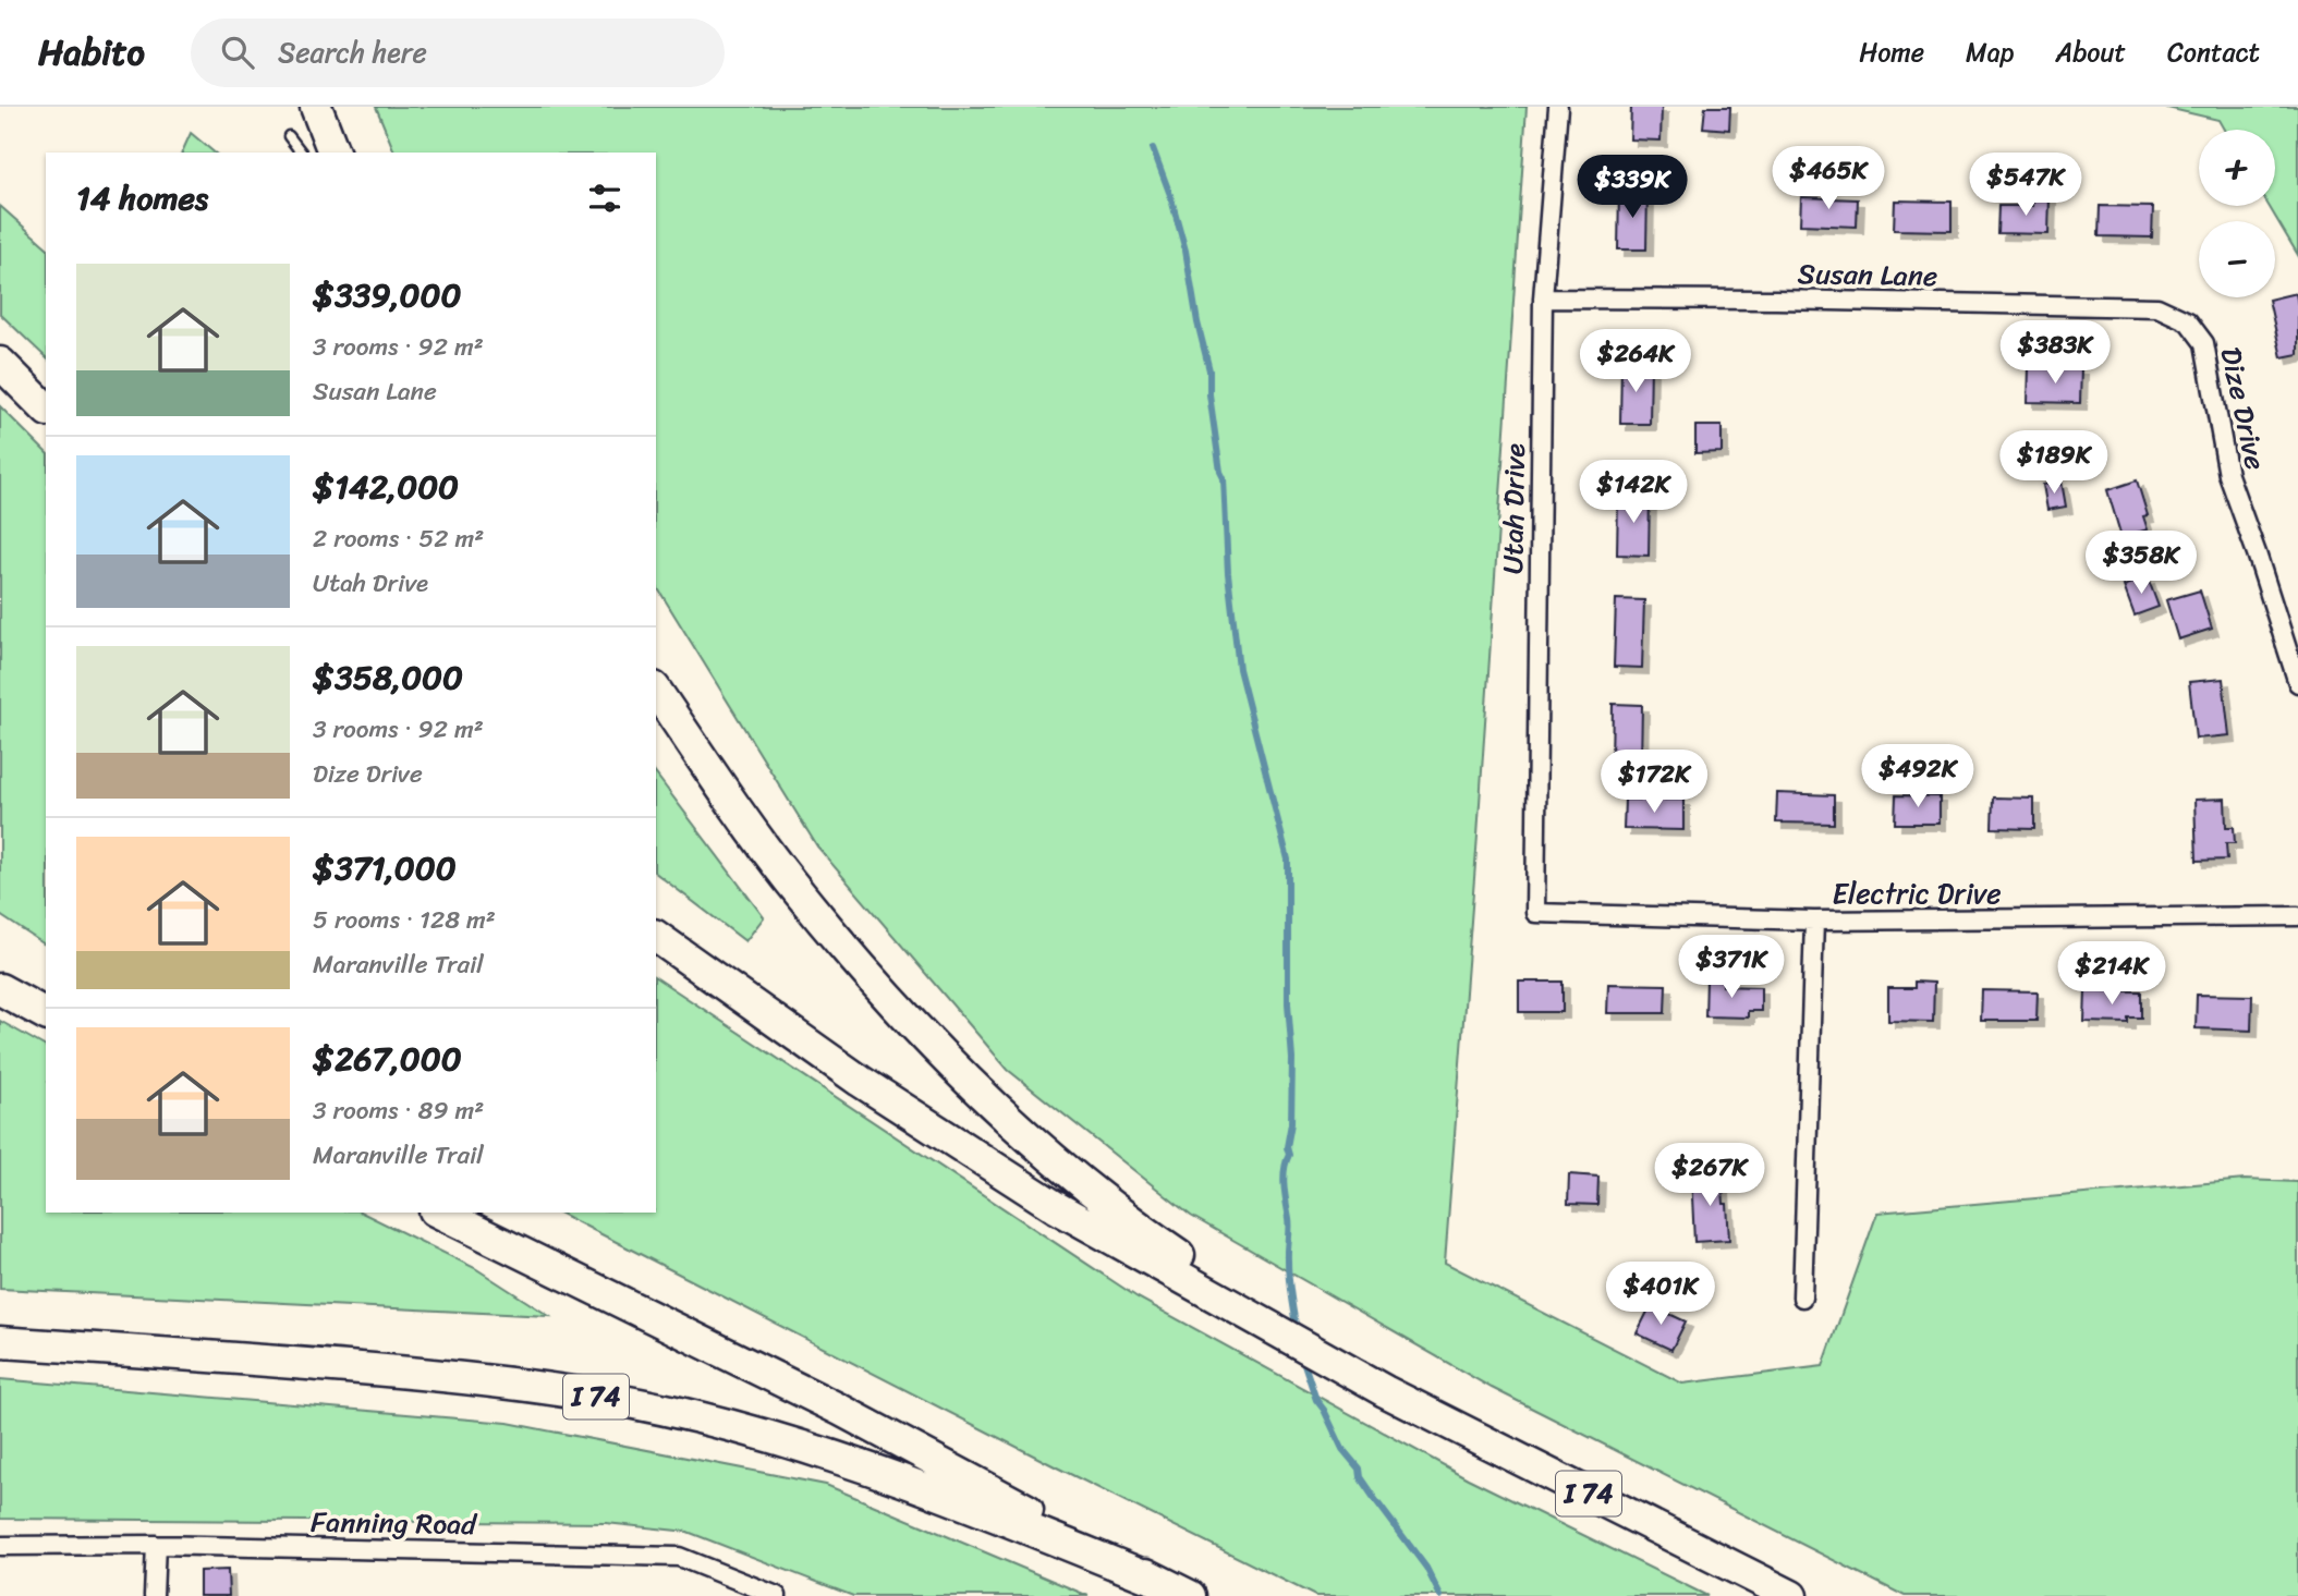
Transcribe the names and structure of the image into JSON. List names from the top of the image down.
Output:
{
  "streets": {
    "highway": ["I 74"],
    "street": [
      "Susan Lane",
      "Dize Drive",
      "Utah Drive",
      "Electric Drive",
      "Fanning Road"
    ]
  },
  "crossings": [
    ["Susan Lane", "Dize Drive"],
    ["Susan Lane", "Utah Drive"],
    ["Utah Drive", "Electric Drive"]
  ],
  "page": {
    "header": "Habito",
    "search": "Search here",
    "nav": [
      "Home",
      "Map",
      "About",
      "Contact"
    ],
    "map_buttons": ["+", "−"],
    "price": [
      "$465K",
      "$547K",
      "$339K",
      "$383K",
      "$264K",
      "$189K",
      "$142K",
      "$358K",
      "$492K",
      "$172K",
      "$371K",
      "$214K",
      "$267K",
      "$401K"
    ],
    "heading": "14 homes",
    "list": [
      {
        "name": "$339,000",
        "note": "3 rooms · 92 m² · Susan Lane"
      },
      {
        "name": "$142,000",
        "note": "2 rooms · 52 m² · Utah Drive"
      },
      {
        "name": "$358,000",
        "note": "3 rooms · 92 m² · Dize Drive"
      },
      {
        "name": "$371,000",
        "note": "5 rooms · 128 m² · Maranville Trail"
      },
      {
        "name": "$267,000",
        "note": "3 rooms · 89 m² · Maranville Trail"
      }
    ]
  }
}
